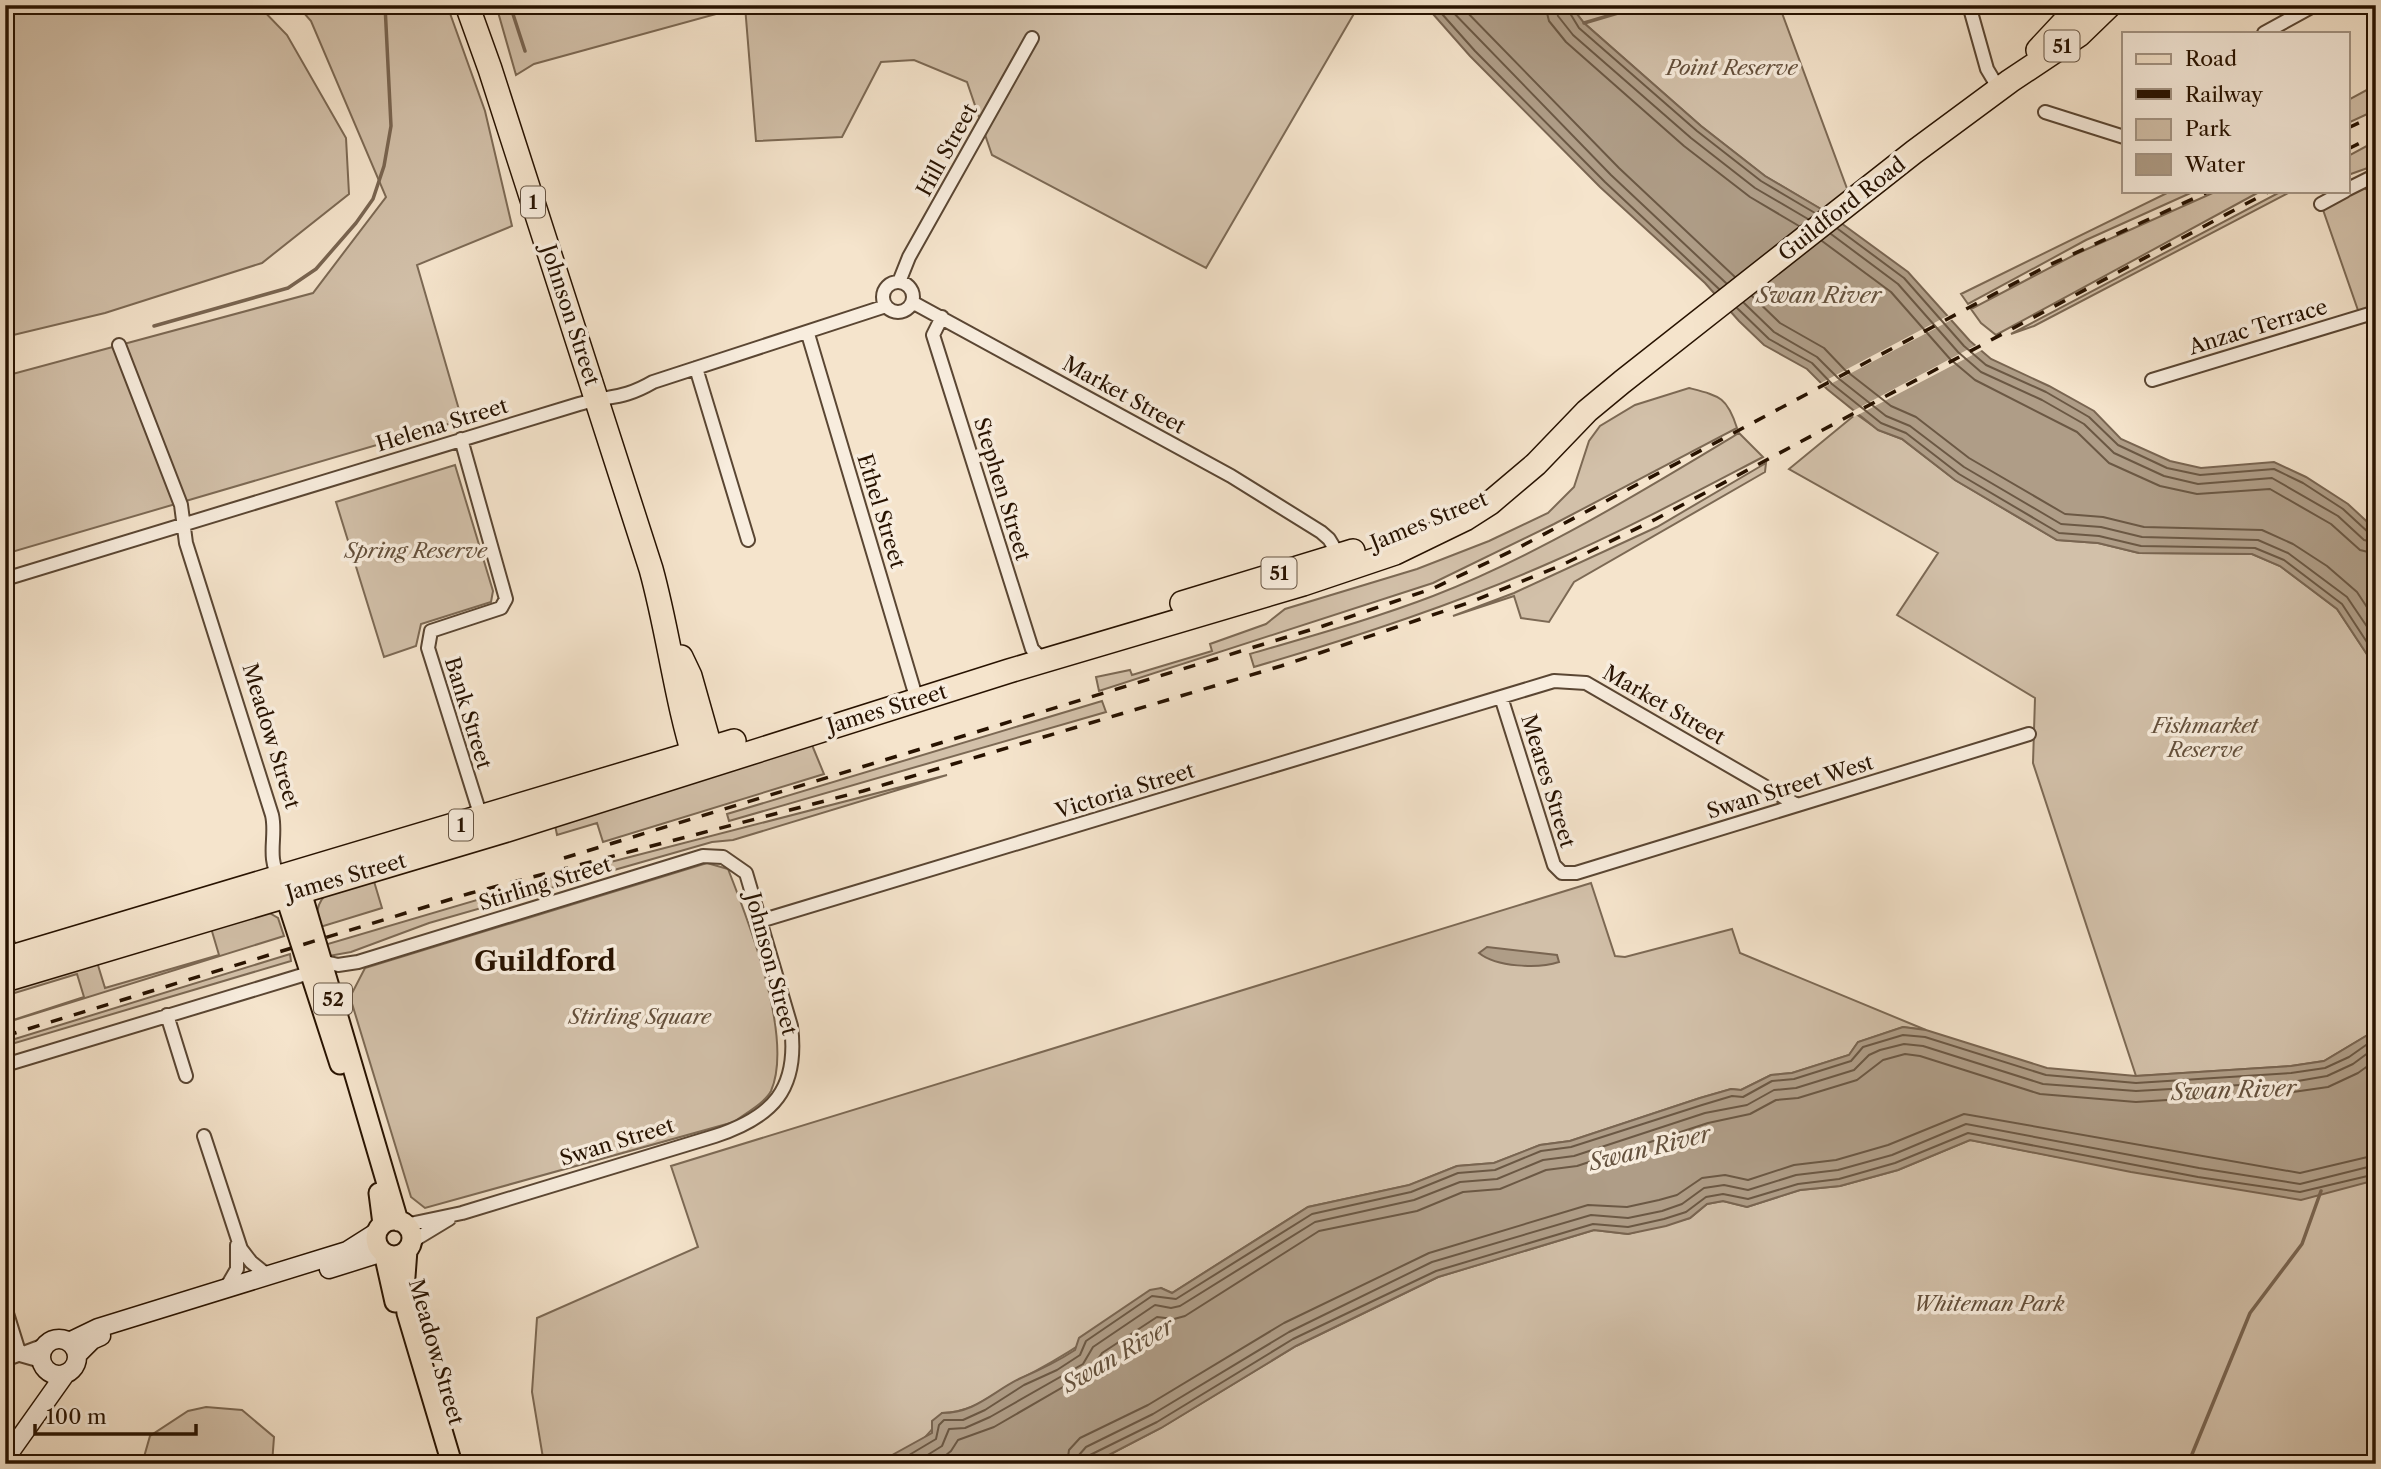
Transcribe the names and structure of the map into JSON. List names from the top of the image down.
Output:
{
  "streets": {
    "highway": [
      "51",
      "1",
      "Guildford Road",
      "Johnson Street",
      "James Street"
    ],
    "main road": ["Meadow Street", "52"],
    "street": [
      "Hill Street",
      "Anzac Terrace",
      "Market Street",
      "Helena Street",
      "Stephen Street",
      "Ethel Street",
      "Bank Street",
      "Meares Street",
      "Swan Street West",
      "Victoria Street",
      "Stirling Street",
      "Swan Street"
    ]
  },
  "crossings": [
    ["Hill Street", "Market Street"],
    ["Hill Street", "Helena Street"],
    ["Guildford Road", "James Street"],
    ["Johnson Street", "Helena Street"],
    ["Johnson Street", "James Street"],
    ["Johnson Street", "Victoria Street"],
    ["Johnson Street", "Stirling Street"],
    ["Johnson Street", "Swan Street"],
    ["Market Street", "Helena Street"],
    ["Market Street", "Stephen Street"],
    ["Market Street", "James Street"],
    ["Market Street", "Meares Street"],
    ["Market Street", "Swan Street West"],
    ["Market Street", "Victoria Street"],
    ["Helena Street", "Ethel Street"],
    ["Helena Street", "Bank Street"],
    ["Helena Street", "Meadow Street"],
    ["Stephen Street", "James Street"],
    ["Ethel Street", "James Street"],
    ["James Street", "Bank Street"],
    ["James Street", "Meadow Street"],
    ["Meadow Street", "Stirling Street"],
    ["Meadow Street", "Swan Street"],
    ["Meares Street", "Swan Street West"],
    ["Meares Street", "Victoria Street"]
  ],
  "districts": ["Guildford"],
  "water": ["Swan River"],
  "parks": [
    "Point Reserve",
    "Spring Reserve",
    "Fishmarket Reserve",
    "Stirling Square",
    "Whiteman Park"
  ],
  "legend": [
    "Road",
    "Railway",
    "Park",
    "Water"
  ],
  "scale_bar": "100 m"
}
